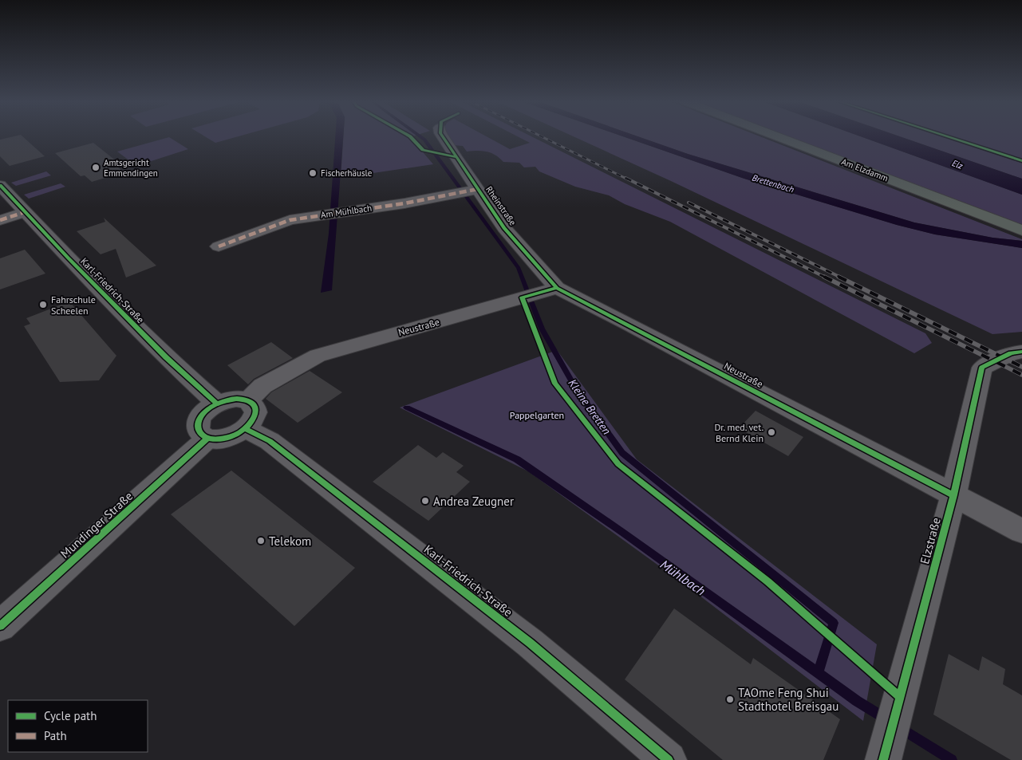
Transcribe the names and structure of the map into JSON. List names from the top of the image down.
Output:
{
  "streets": {
    "main road": ["Am Elzdamm"],
    "street": [
      "Rheinstraße",
      "Am Mühlbach",
      "Karl-Friedrich-Straße",
      "Neustraße",
      "Mundinger Straße",
      "Elzstraße"
    ]
  },
  "crossings": [
    ["Rheinstraße", "Am Mühlbach"],
    ["Rheinstraße", "Neustraße"],
    ["Karl-Friedrich-Straße", "Neustraße"],
    ["Karl-Friedrich-Straße", "Mundinger Straße"],
    ["Neustraße", "Mundinger Straße"],
    ["Neustraße", "Elzstraße"]
  ],
  "water": [
    "Elz",
    "Brettenbach",
    "Kleine Bretten",
    "Mühlbach"
  ],
  "parks": ["Pappelgarten"],
  "places": [
    "Amtsgericht Emmendingen",
    "Fischerhäusle",
    "Fahrschule Scheelen",
    "Dr. med. vet. Bernd Klein",
    "Andrea Zeugner",
    "Telekom",
    "TAOme Feng Shui Stadthotel Breisgau"
  ],
  "legend": ["Cycle path", "Path"]
}
